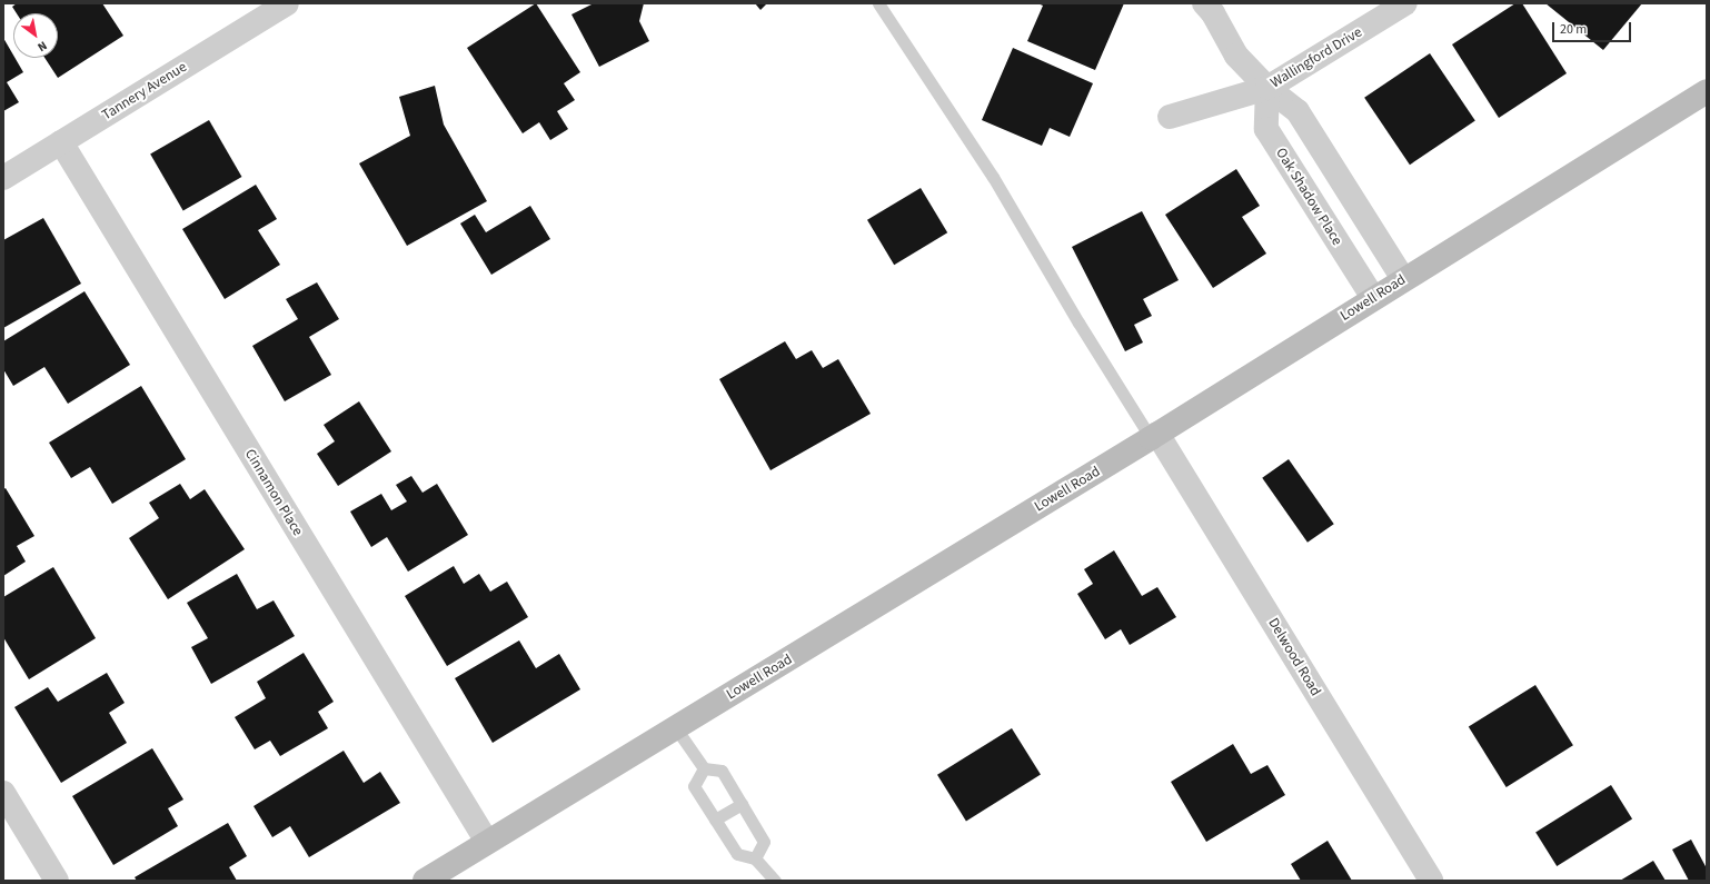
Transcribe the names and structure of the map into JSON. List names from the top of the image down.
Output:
{
  "streets": {
    "street": [
      "Wallingford Drive",
      "Tannery Avenue",
      "Oak Shadow Place",
      "Lowell Road",
      "Cinnamon Place",
      "Delwood Road"
    ]
  },
  "crossings": [
    ["Wallingford Drive", "Oak Shadow Place"],
    ["Tannery Avenue", "Cinnamon Place"],
    ["Oak Shadow Place", "Lowell Road"],
    ["Lowell Road", "Cinnamon Place"],
    ["Lowell Road", "Delwood Road"]
  ],
  "scale_bar": "20 m",
  "north": "bottom right"
}
